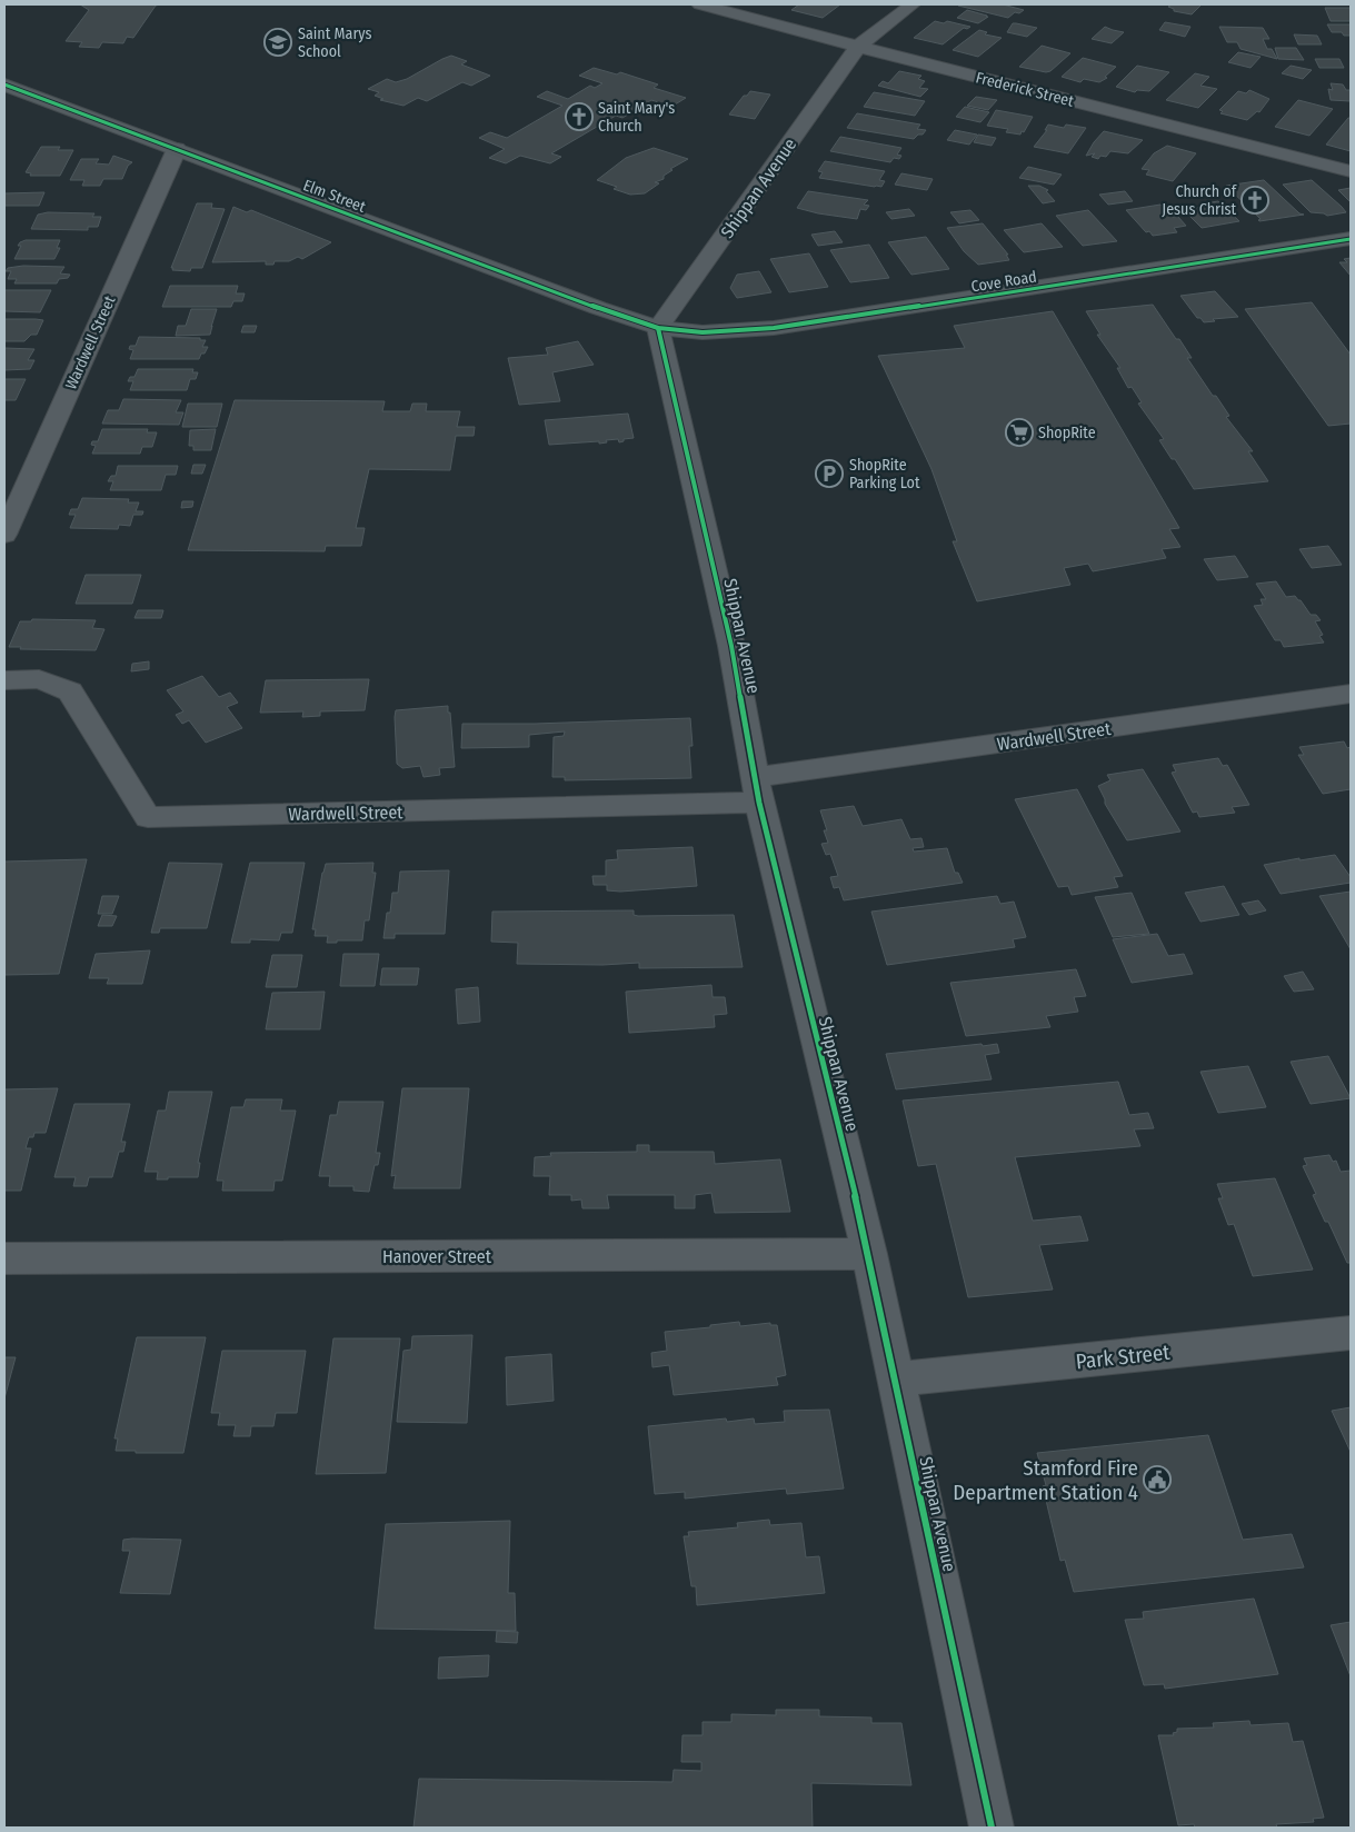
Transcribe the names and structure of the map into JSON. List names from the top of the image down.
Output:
{
  "streets": {
    "main road": ["Elm Street", "Cove Road"],
    "street": [
      "Frederick Street",
      "Shippan Avenue",
      "Wardwell Street",
      "Hanover Street",
      "Park Street"
    ]
  },
  "crossings": [
    ["Frederick Street", "Shippan Avenue"],
    ["Shippan Avenue", "Elm Street"],
    ["Shippan Avenue", "Cove Road"],
    ["Shippan Avenue", "Wardwell Street"],
    ["Shippan Avenue", "Hanover Street"],
    ["Shippan Avenue", "Park Street"],
    ["Elm Street", "Cove Road"],
    ["Elm Street", "Wardwell Street"]
  ],
  "places": {
    "school or university": ["Saint Marys School"],
    "church": ["Saint Mary's Church", "Church of Jesus Christ"],
    "supermarket": ["ShopRite"],
    "parking": ["ShopRite Parking Lot"],
    "public building": ["Stamford Fire Department Station 4"]
  }
}
